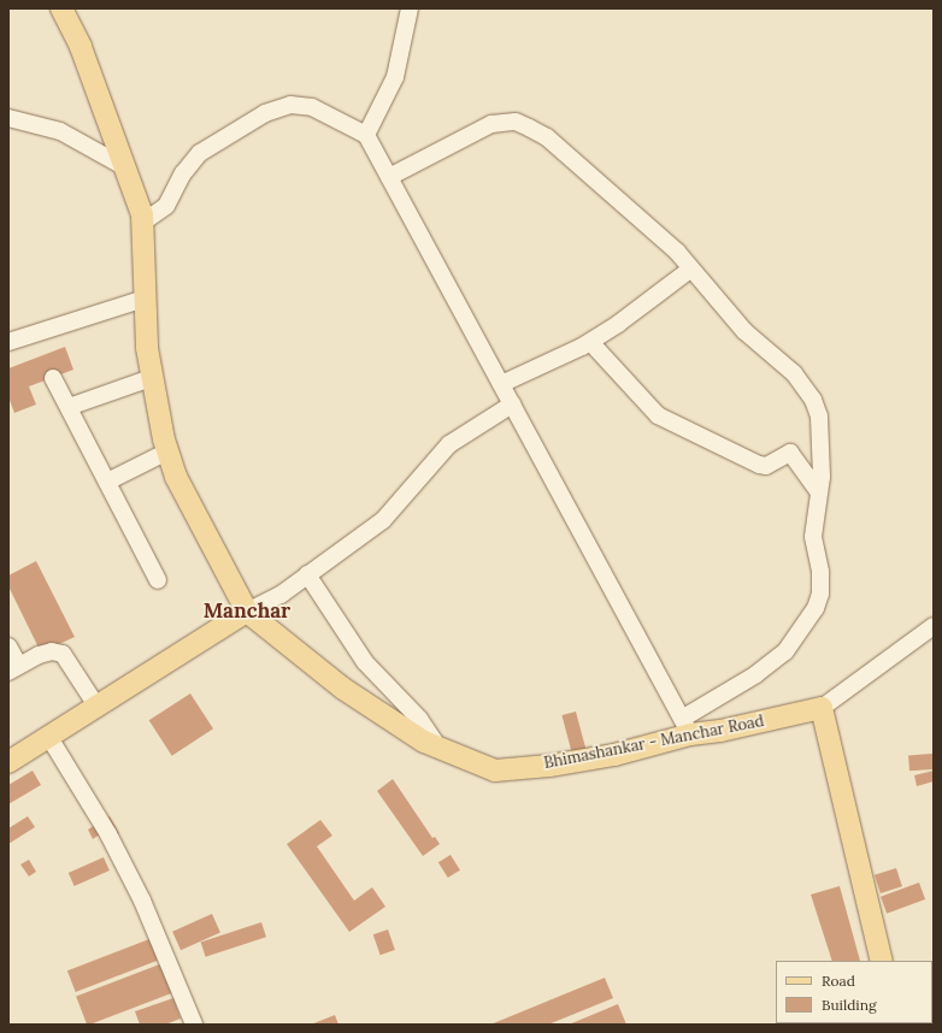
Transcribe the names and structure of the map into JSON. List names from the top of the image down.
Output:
{
  "streets": {
    "main road": ["Bhimashankar - Manchar Road"]
  },
  "districts": ["Manchar"],
  "legend": ["Road", "Building"]
}
